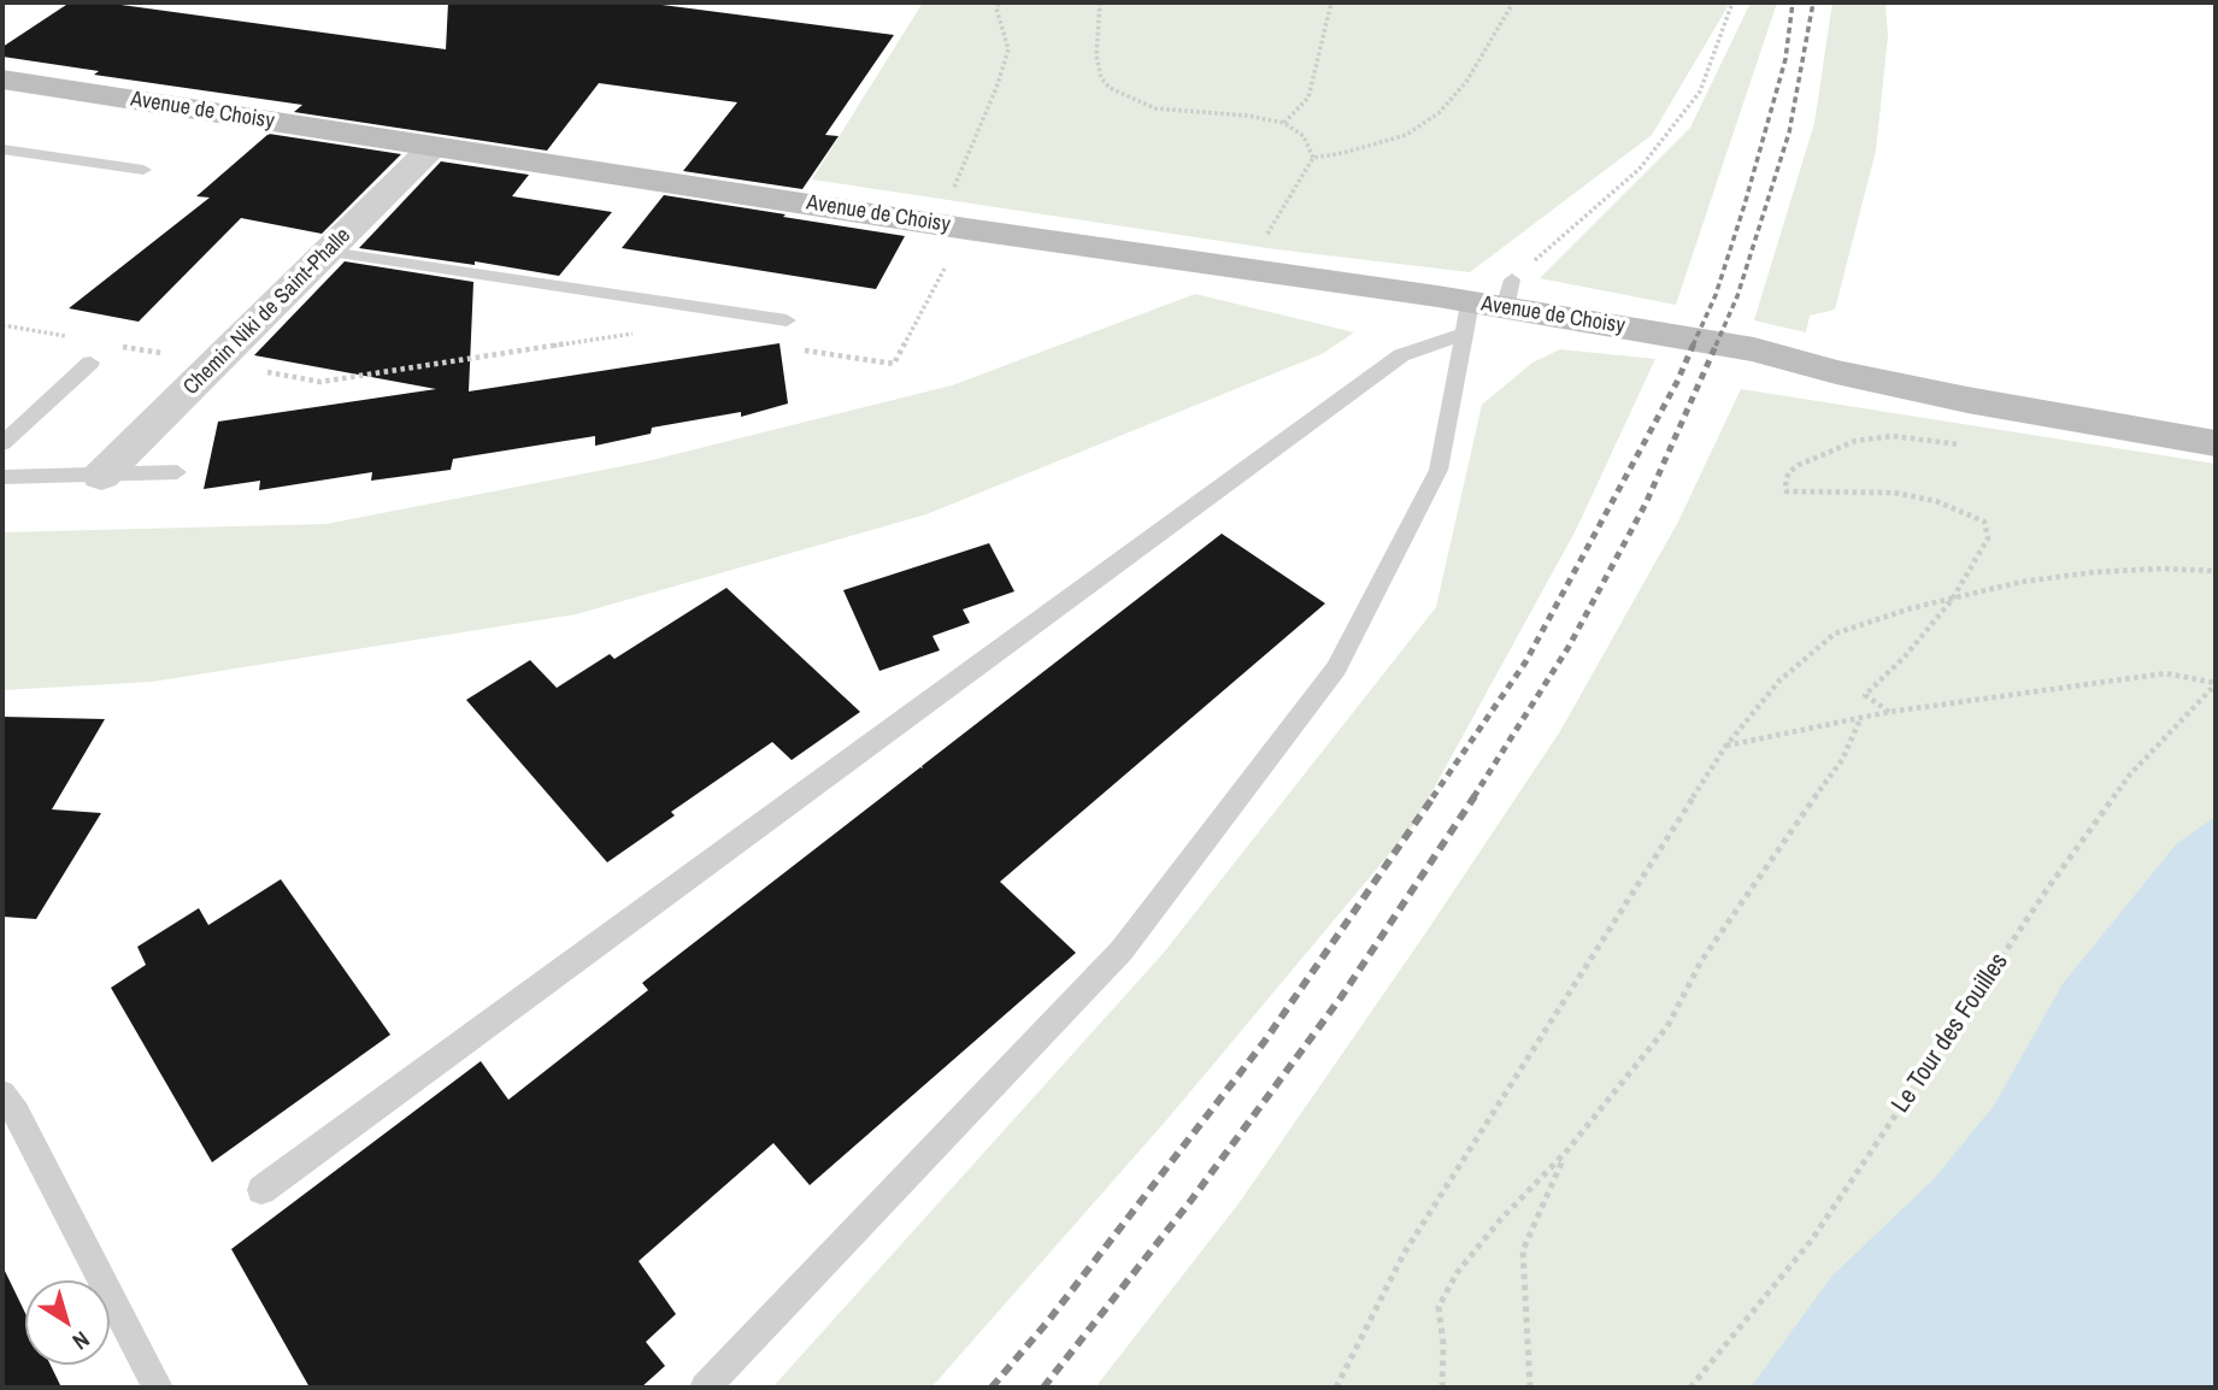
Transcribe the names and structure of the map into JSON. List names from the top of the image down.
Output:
{
  "streets": {
    "main road": ["Avenue de Choisy"],
    "street": ["Chemin Niki de Saint-Phalle"],
    "path": ["Le Tour des Fouilles"]
  },
  "crossings": [
    ["Avenue de Choisy", "Chemin Niki de Saint-Phalle"]
  ],
  "north": "bottom right"
}
